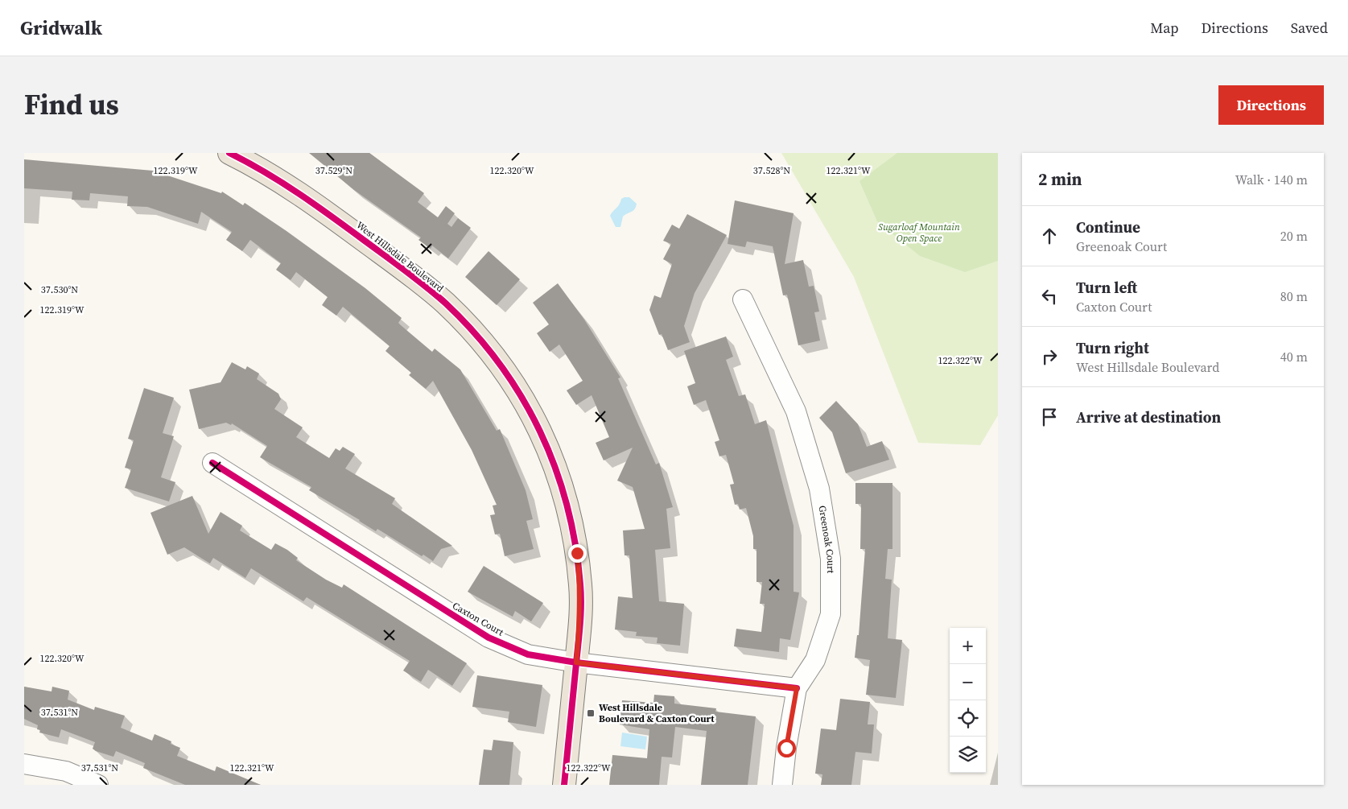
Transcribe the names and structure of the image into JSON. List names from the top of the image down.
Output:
{
  "streets": {
    "main road": ["West Hillsdale Boulevard"],
    "street": ["Greenoak Court", "Caxton Court"]
  },
  "crossings": [
    ["West Hillsdale Boulevard", "Caxton Court"],
    ["Greenoak Court", "Caxton Court"]
  ],
  "parks": ["Sugarloaf Mountain Open Space"],
  "places": {
    "transit": ["West Hillsdale Boulevard & Caxton Court"]
  },
  "page": {
    "header": "Gridwalk",
    "nav": ["Map", "Directions", "Saved"],
    "title": "Find us",
    "buttons": "Directions",
    "heading": ["2 min", "Walk · 140 m"],
    "list": [
      ["Continue", "Greenoak Court", "20 m"],
      ["Turn left", "Caxton Court", "80 m"],
      ["Turn right", "West Hillsdale Boulevard", "40 m"],
      "Arrive at destination"
    ],
    "map_buttons": ["+", "−"]
  },
  "coordinates": [
    "37.529°N",
    "37.528°N",
    "122.319°W",
    "122.320°W",
    "122.321°W",
    "37.530°N",
    "122.322°W",
    "37.531°N"
  ]
}
